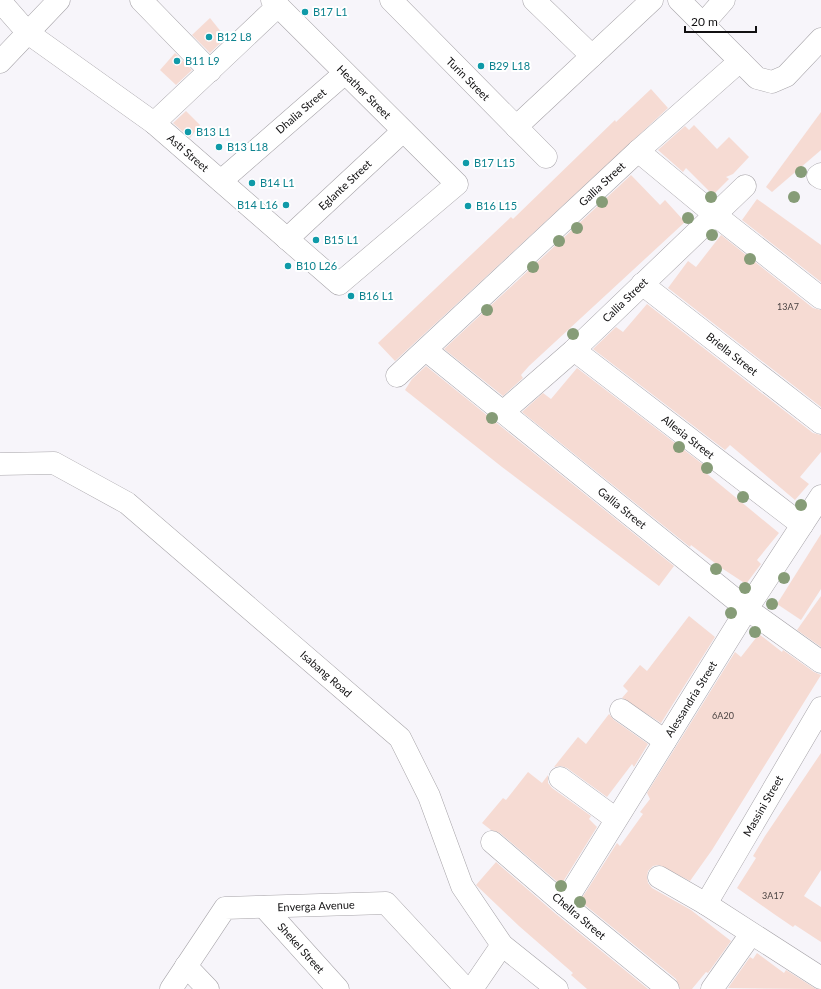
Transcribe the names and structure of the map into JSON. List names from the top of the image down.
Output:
{
  "streets": {
    "street": [
      "Turin Street",
      "Heather Street",
      "Dhalia Street",
      "Asti Street",
      "Gallia Street",
      "Eglante Street",
      "Callia Street",
      "Briella Street",
      "Allesia Street",
      "Isabang Road",
      "Alessandria Street",
      "Massini Street",
      "Enverga Avenue",
      "Chellra Street",
      "Shekel Street"
    ]
  },
  "crossings": [
    ["Heather Street", "Dhalia Street"],
    ["Heather Street", "Asti Street"],
    ["Heather Street", "Eglante Street"],
    ["Dhalia Street", "Asti Street"],
    ["Asti Street", "Eglante Street"],
    ["Gallia Street", "Callia Street"],
    ["Gallia Street", "Alessandria Street"],
    ["Callia Street", "Briella Street"],
    ["Callia Street", "Allesia Street"],
    ["Allesia Street", "Alessandria Street"],
    ["Alessandria Street", "Chellra Street"],
    ["Enverga Avenue", "Shekel Street"]
  ],
  "places": [
    "B17 L1",
    "B12 L8",
    "B11 L9",
    "B29 L18",
    "B13 L1",
    "B13 L18",
    "B17 L15",
    "B14 L1",
    "B14 L16",
    "B16 L15",
    "B15 L1",
    "B10 L26",
    "B16 L1"
  ],
  "house_numbers": ["13A7", "6A20", "3A17"],
  "scale_bar": "20 m"
}
